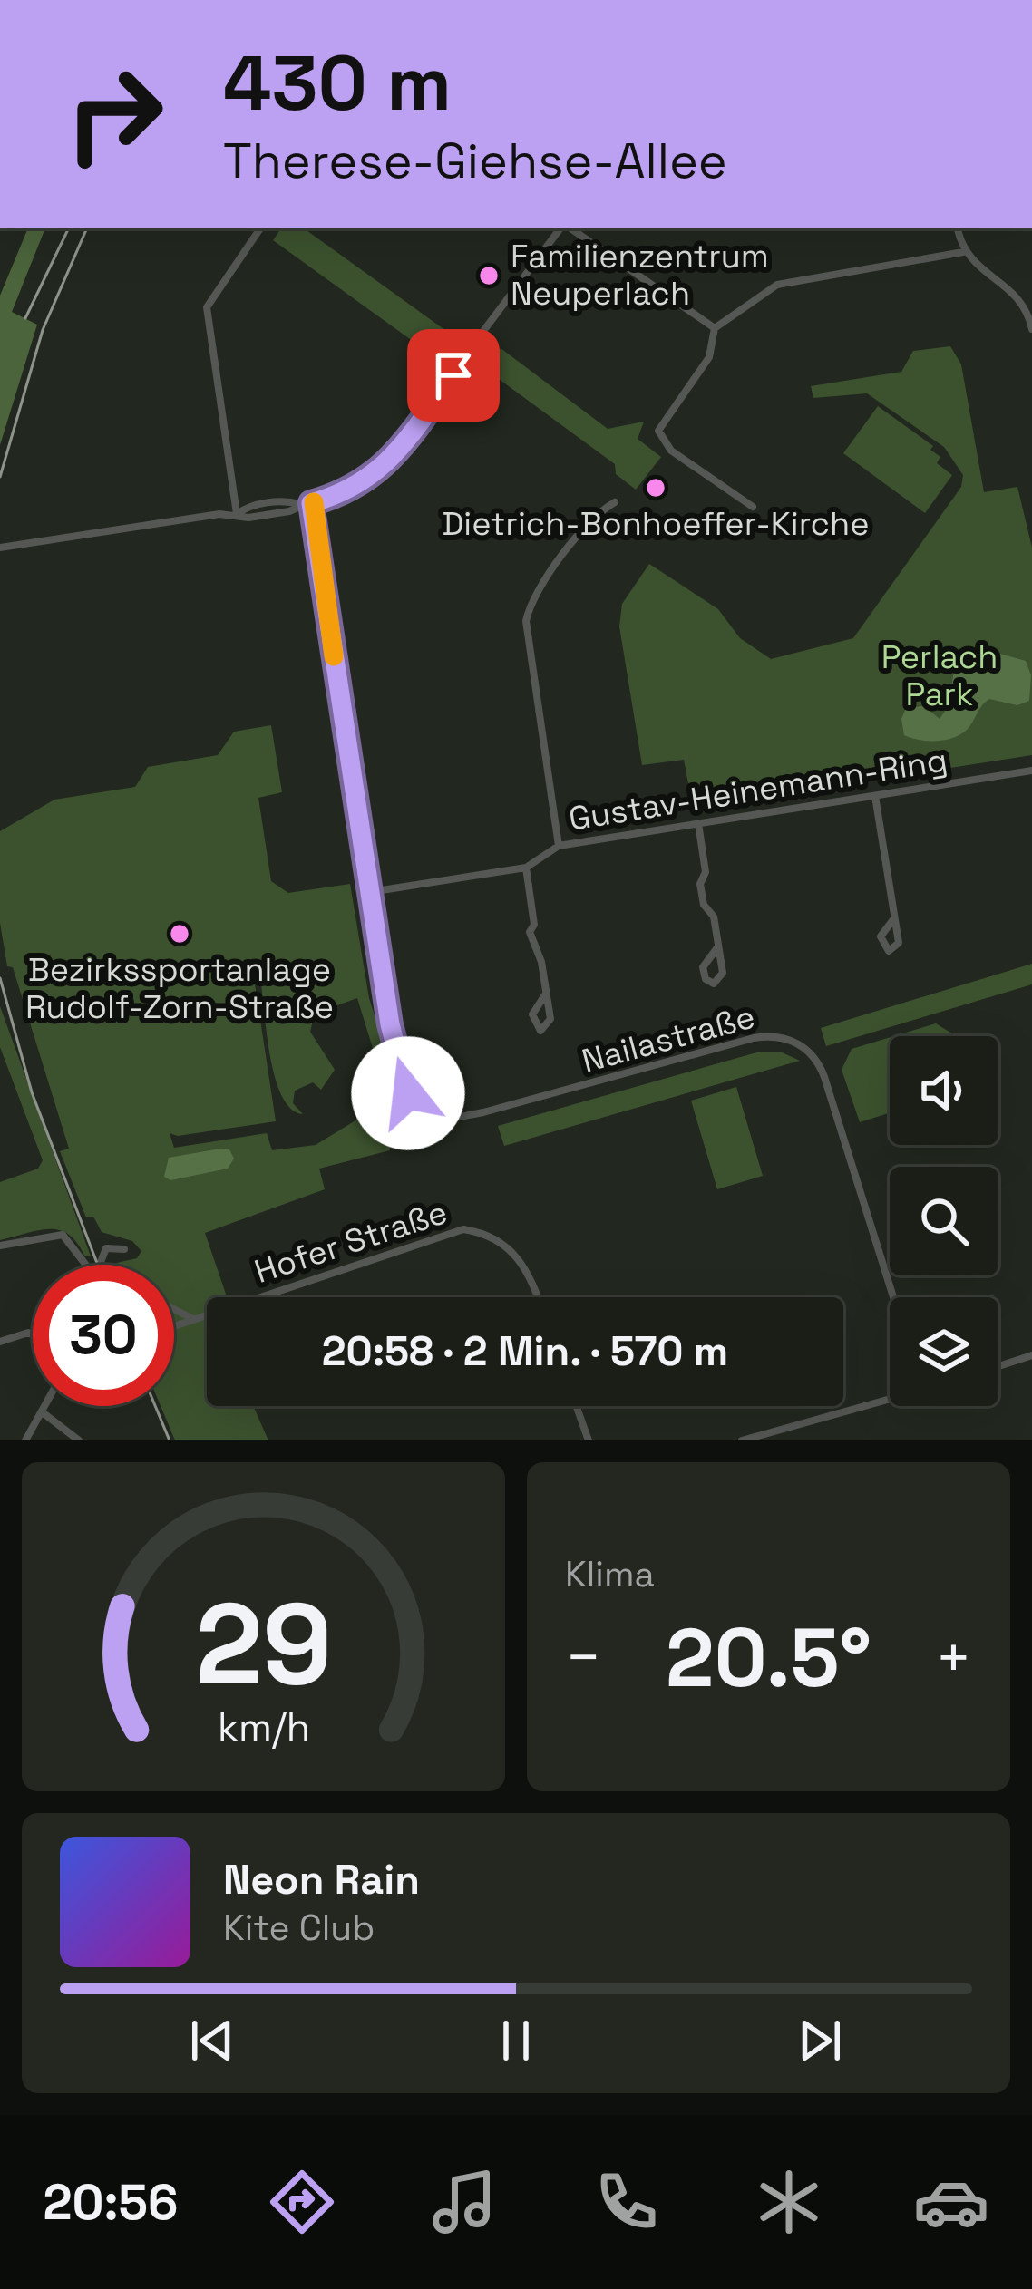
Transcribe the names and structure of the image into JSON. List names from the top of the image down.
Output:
{
  "streets": {
    "street": ["Gustav-Heinemann-Ring", "Nailastraße", "Hofer Straße"]
  },
  "crossings": [
    ["Gustav-Heinemann-Ring", "Nailastraße"]
  ],
  "parks": ["Perlach Park"],
  "places": ["Familienzentrum Neuperlach", "Dietrich-Bonhoeffer-Kirche", "Bezirkssportanlage Rudolf-Zorn-Straße"],
  "page": {
    "turn": ["430 m", "Therese-Giehse-Allee"],
    "limit": "30",
    "trip": "20:58 · 2 Min. · 570 m",
    "tile": "Klima",
    "heat": ["−", "20.5°", "+"],
    "song": ["Neon Rain", "Kite Club"],
    "tabs": "20:56",
    "gauge": ["29", "km/h"]
  }
}
